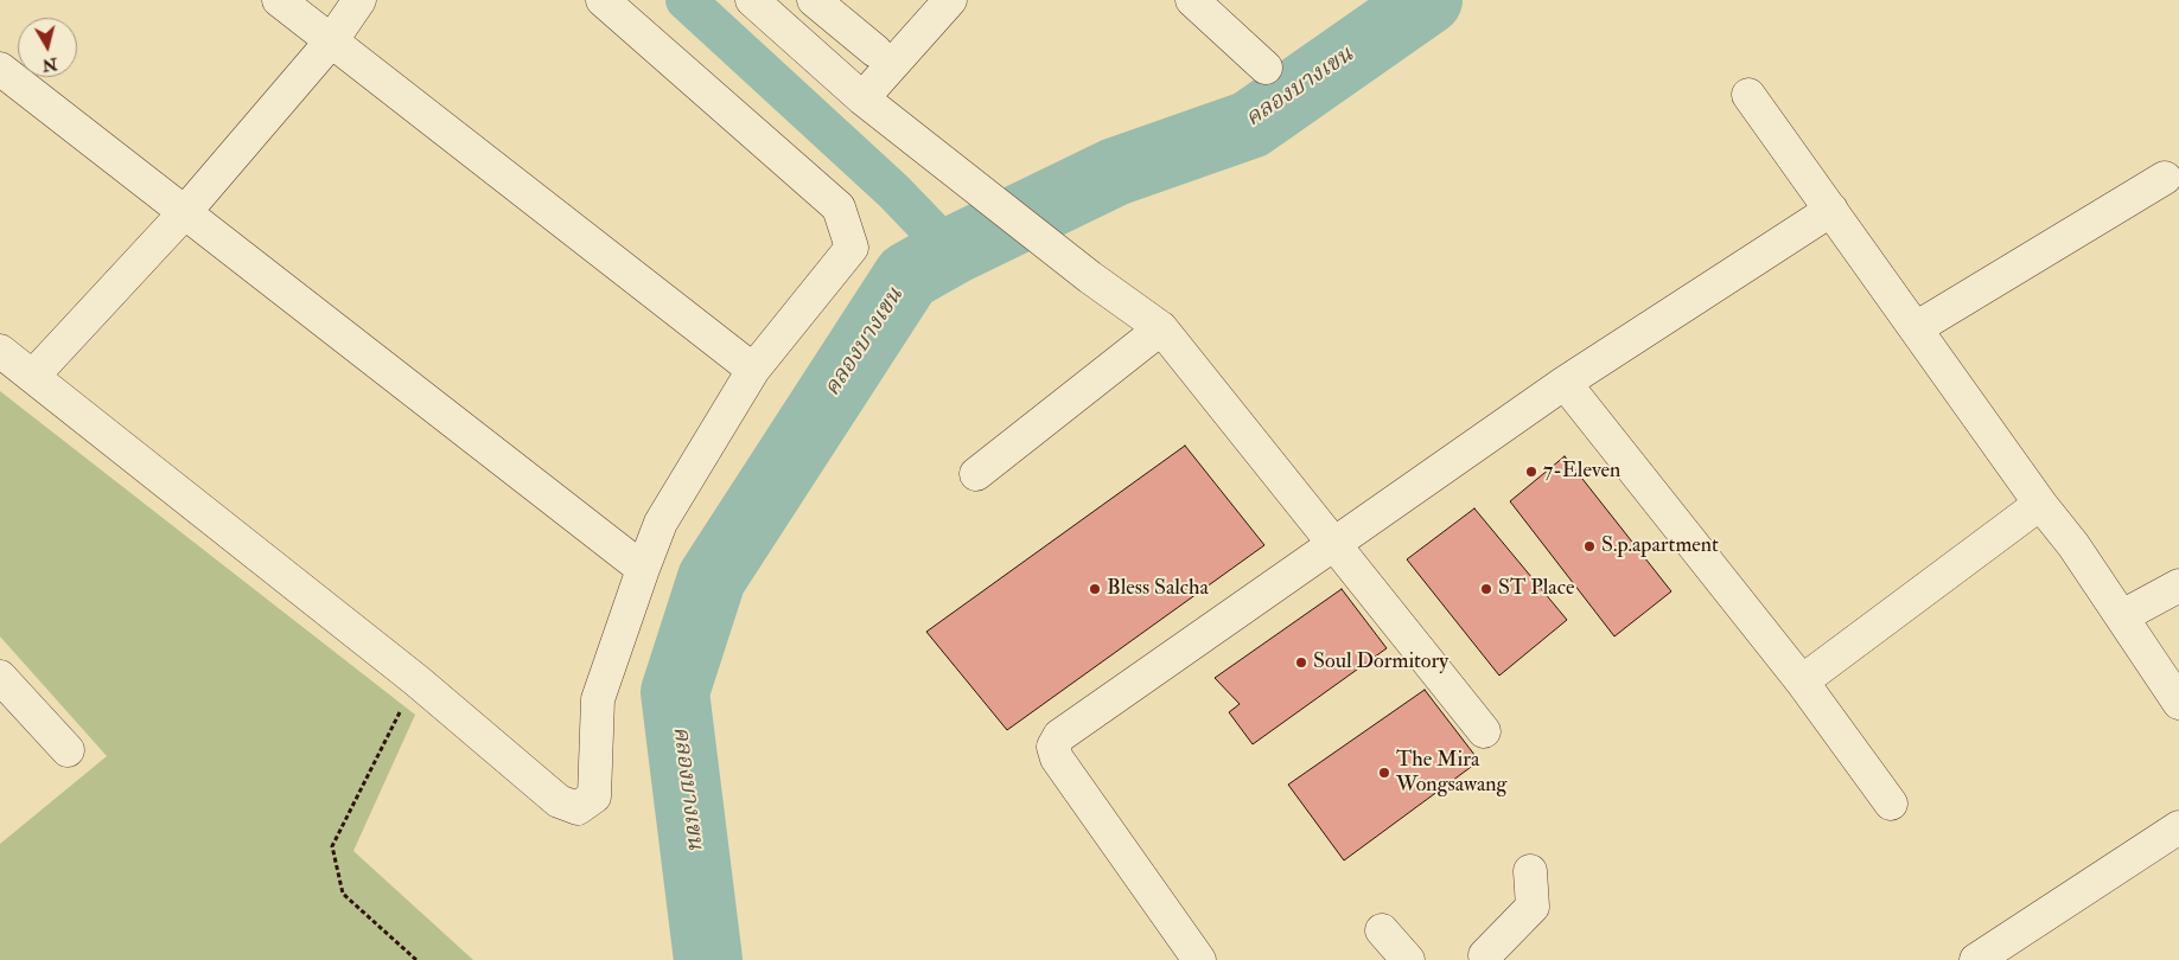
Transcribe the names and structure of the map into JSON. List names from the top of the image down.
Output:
{
  "water": ["คลองบางเขน"],
  "places": [
    "7-Eleven",
    "S.p.apartment",
    "Bless Salcha",
    "ST Place",
    "Soul Dormitory",
    "The Mira Wongsawang"
  ],
  "north": "bottom"
}
